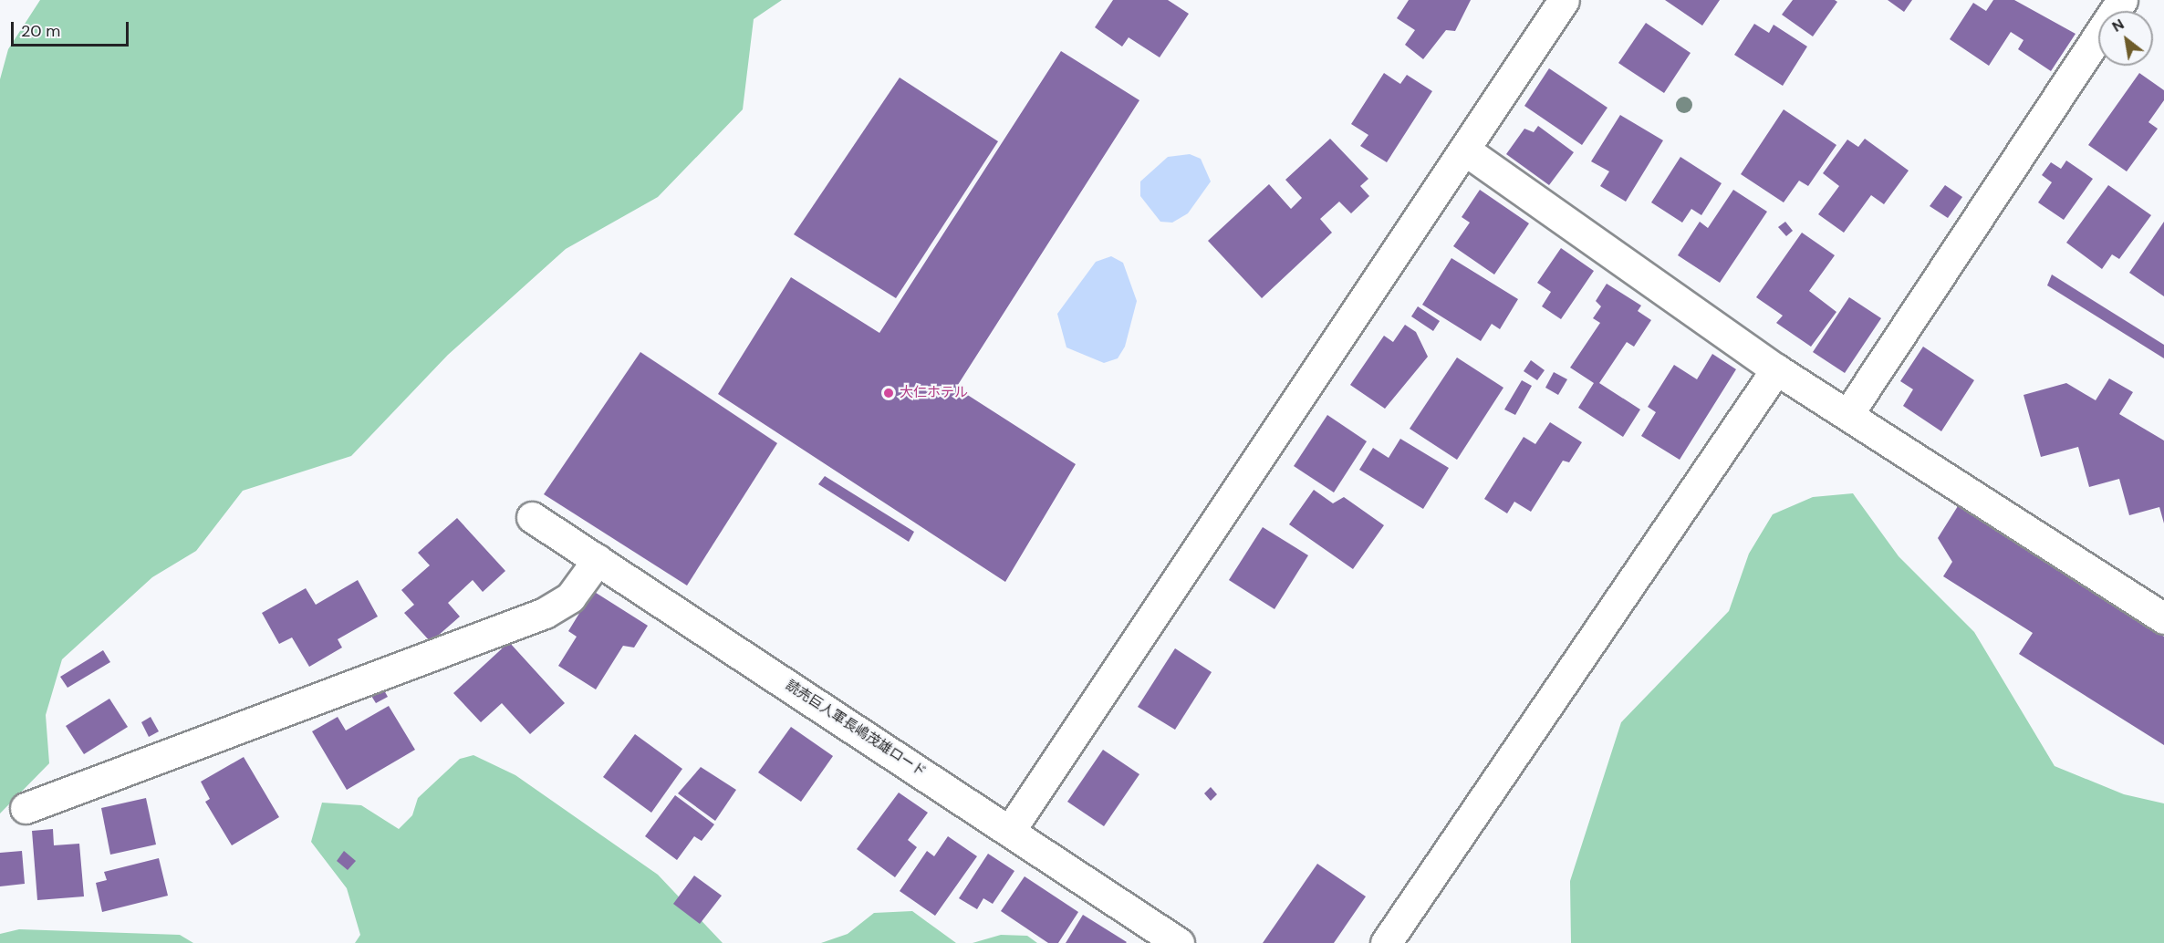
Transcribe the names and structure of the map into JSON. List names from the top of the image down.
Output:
{
  "streets": {
    "street": ["読売巨人軍長嶋茂雄ロード"]
  },
  "places": ["大仁ホテル"],
  "scale_bar": "20 m",
  "north": "top left"
}
